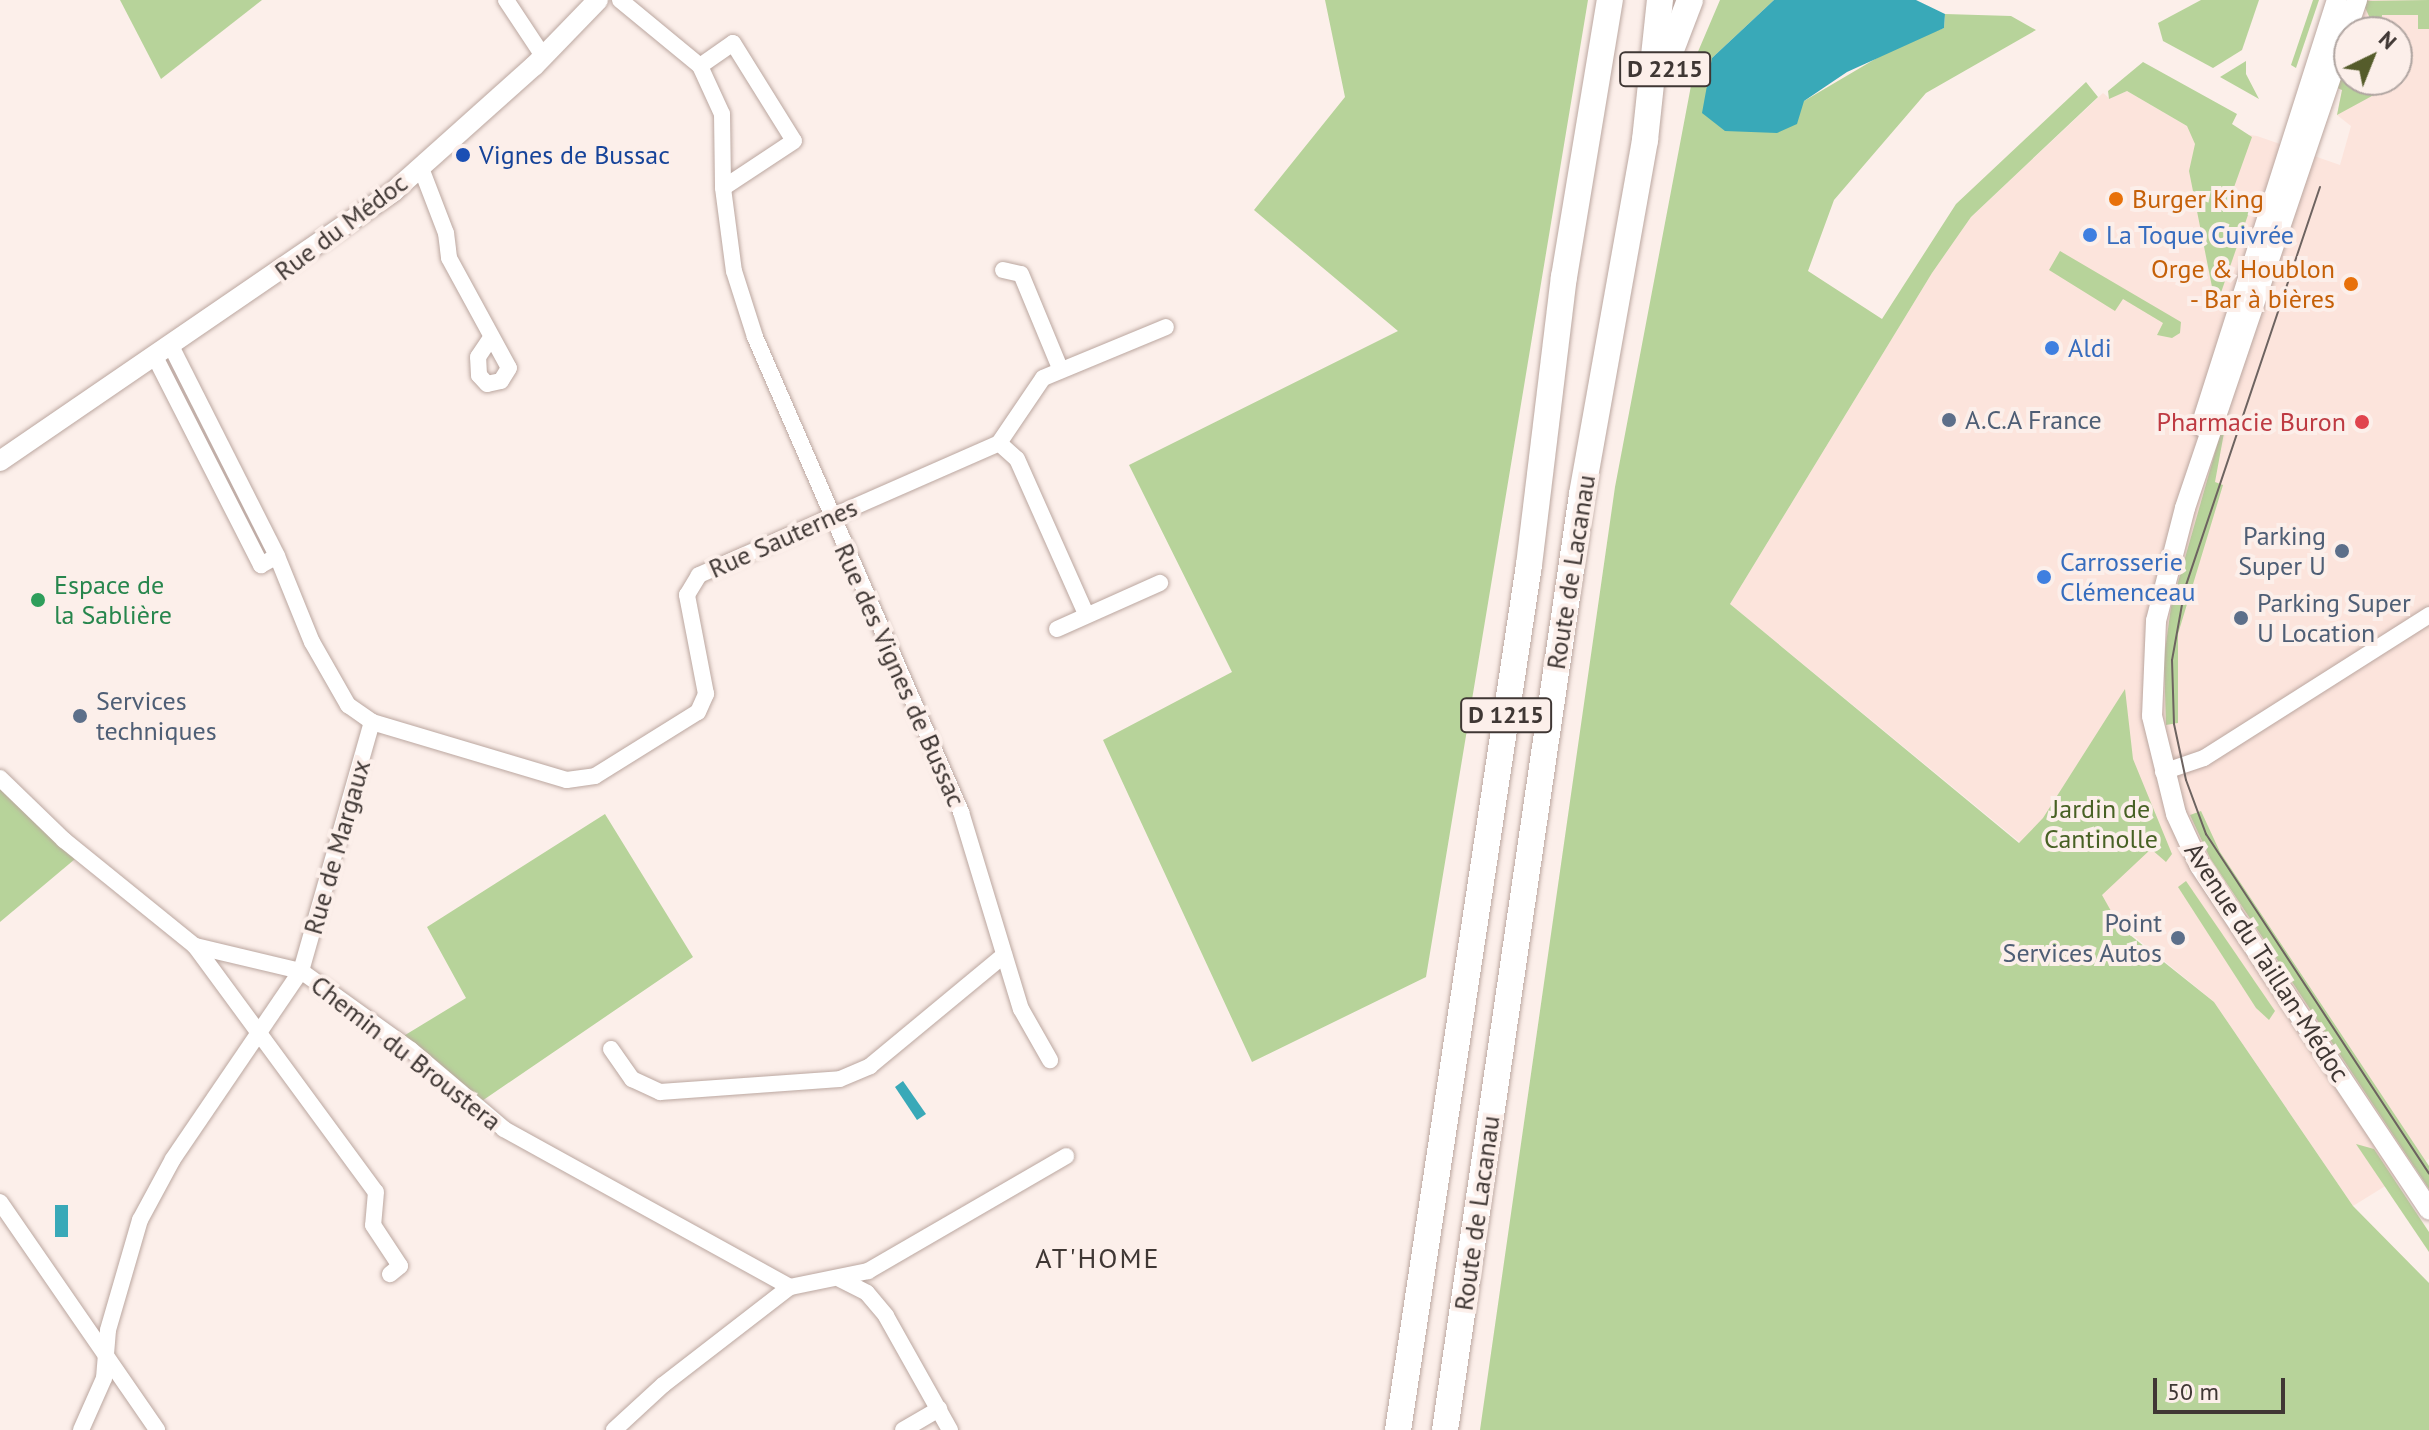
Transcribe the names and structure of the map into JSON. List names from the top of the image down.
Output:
{
  "streets": {
    "main road": ["D 2215", "Route de Lacanau", "D 1215"],
    "street": [
      "Rue du Médoc",
      "Rue Sauternes",
      "Rue des Vignes de Bussac",
      "Rue de Margaux",
      "Avenue du Taillan-Médoc",
      "Chemin du Broustera"
    ]
  },
  "crossings": [
    ["D 2215", "Route de Lacanau"],
    ["Rue du Médoc", "Rue Sauternes"],
    ["Rue Sauternes", "Rue des Vignes de Bussac"],
    ["Rue Sauternes", "Rue de Margaux"],
    ["Rue de Margaux", "Chemin du Broustera"]
  ],
  "districts": ["AT'HOME"],
  "parks": ["Jardin de Cantinolle"],
  "places": [
    "Vignes de Bussac",
    "Burger King",
    "La Toque Cuivrée",
    "Orge & Houblon - Bar à bières",
    "Aldi",
    "A.C.A France",
    "Pharmacie Buron",
    "Parking Super U",
    "Carrosserie Clémenceau",
    "Espace de la Sablière",
    "Parking Super U Location",
    "Services techniques",
    "Point Services Autos"
  ],
  "scale_bar": "50 m",
  "north": "top right"
}
